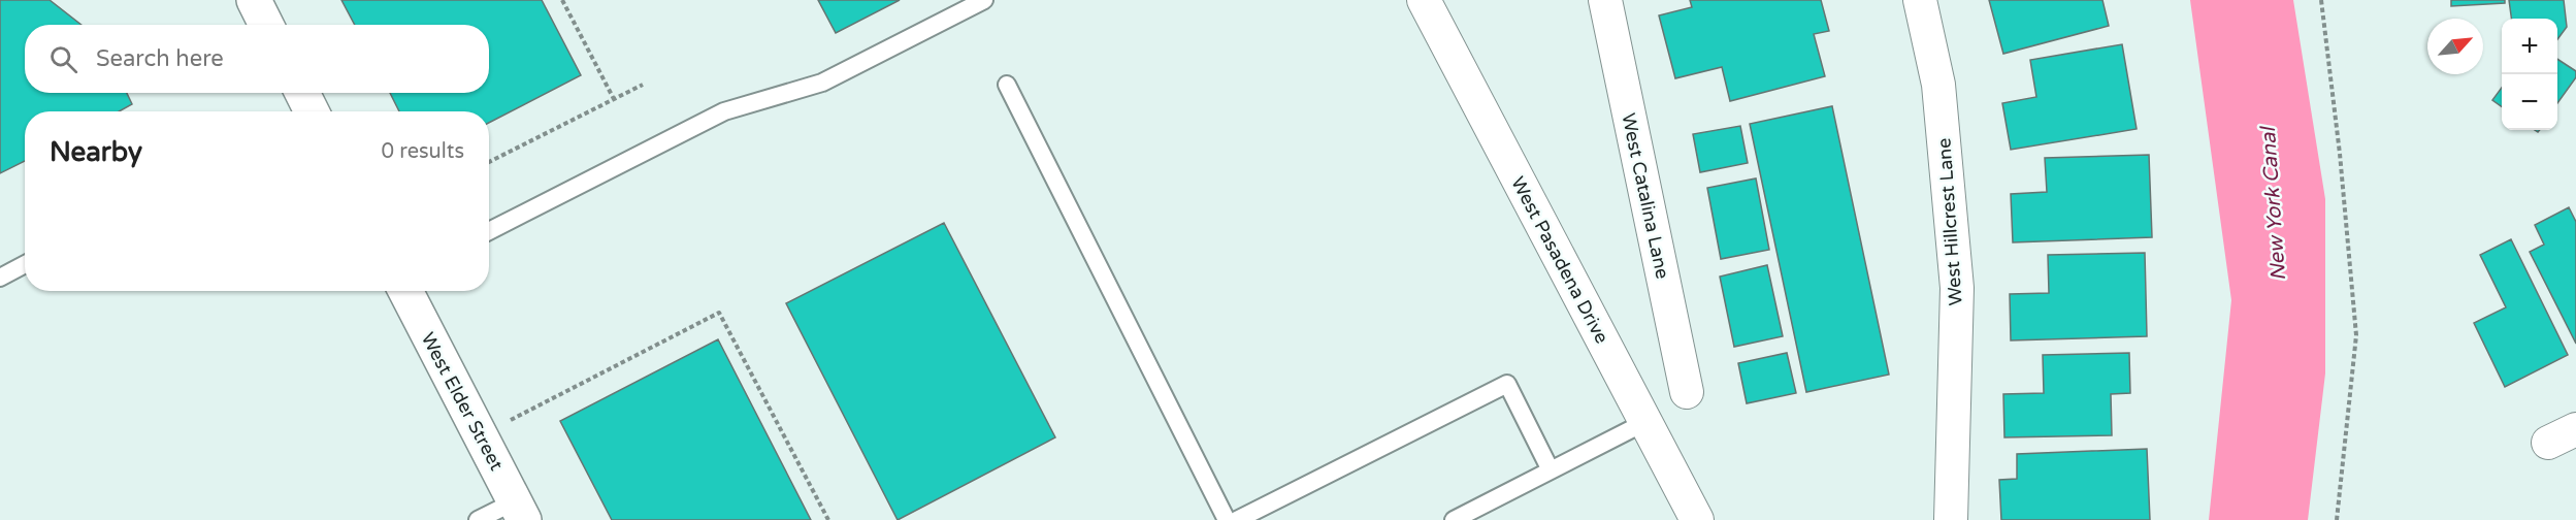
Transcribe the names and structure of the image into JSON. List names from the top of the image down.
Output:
{
  "streets": {
    "street": [
      "West Catalina Lane",
      "West Hillcrest Lane",
      "West Pasadena Drive",
      "West Elder Street"
    ]
  },
  "water": ["New York Canal"],
  "north": "top right",
  "page": {
    "map_buttons": ["+", "−"],
    "search": "Search here",
    "heading": ["Nearby", "0 results"]
  }
}
